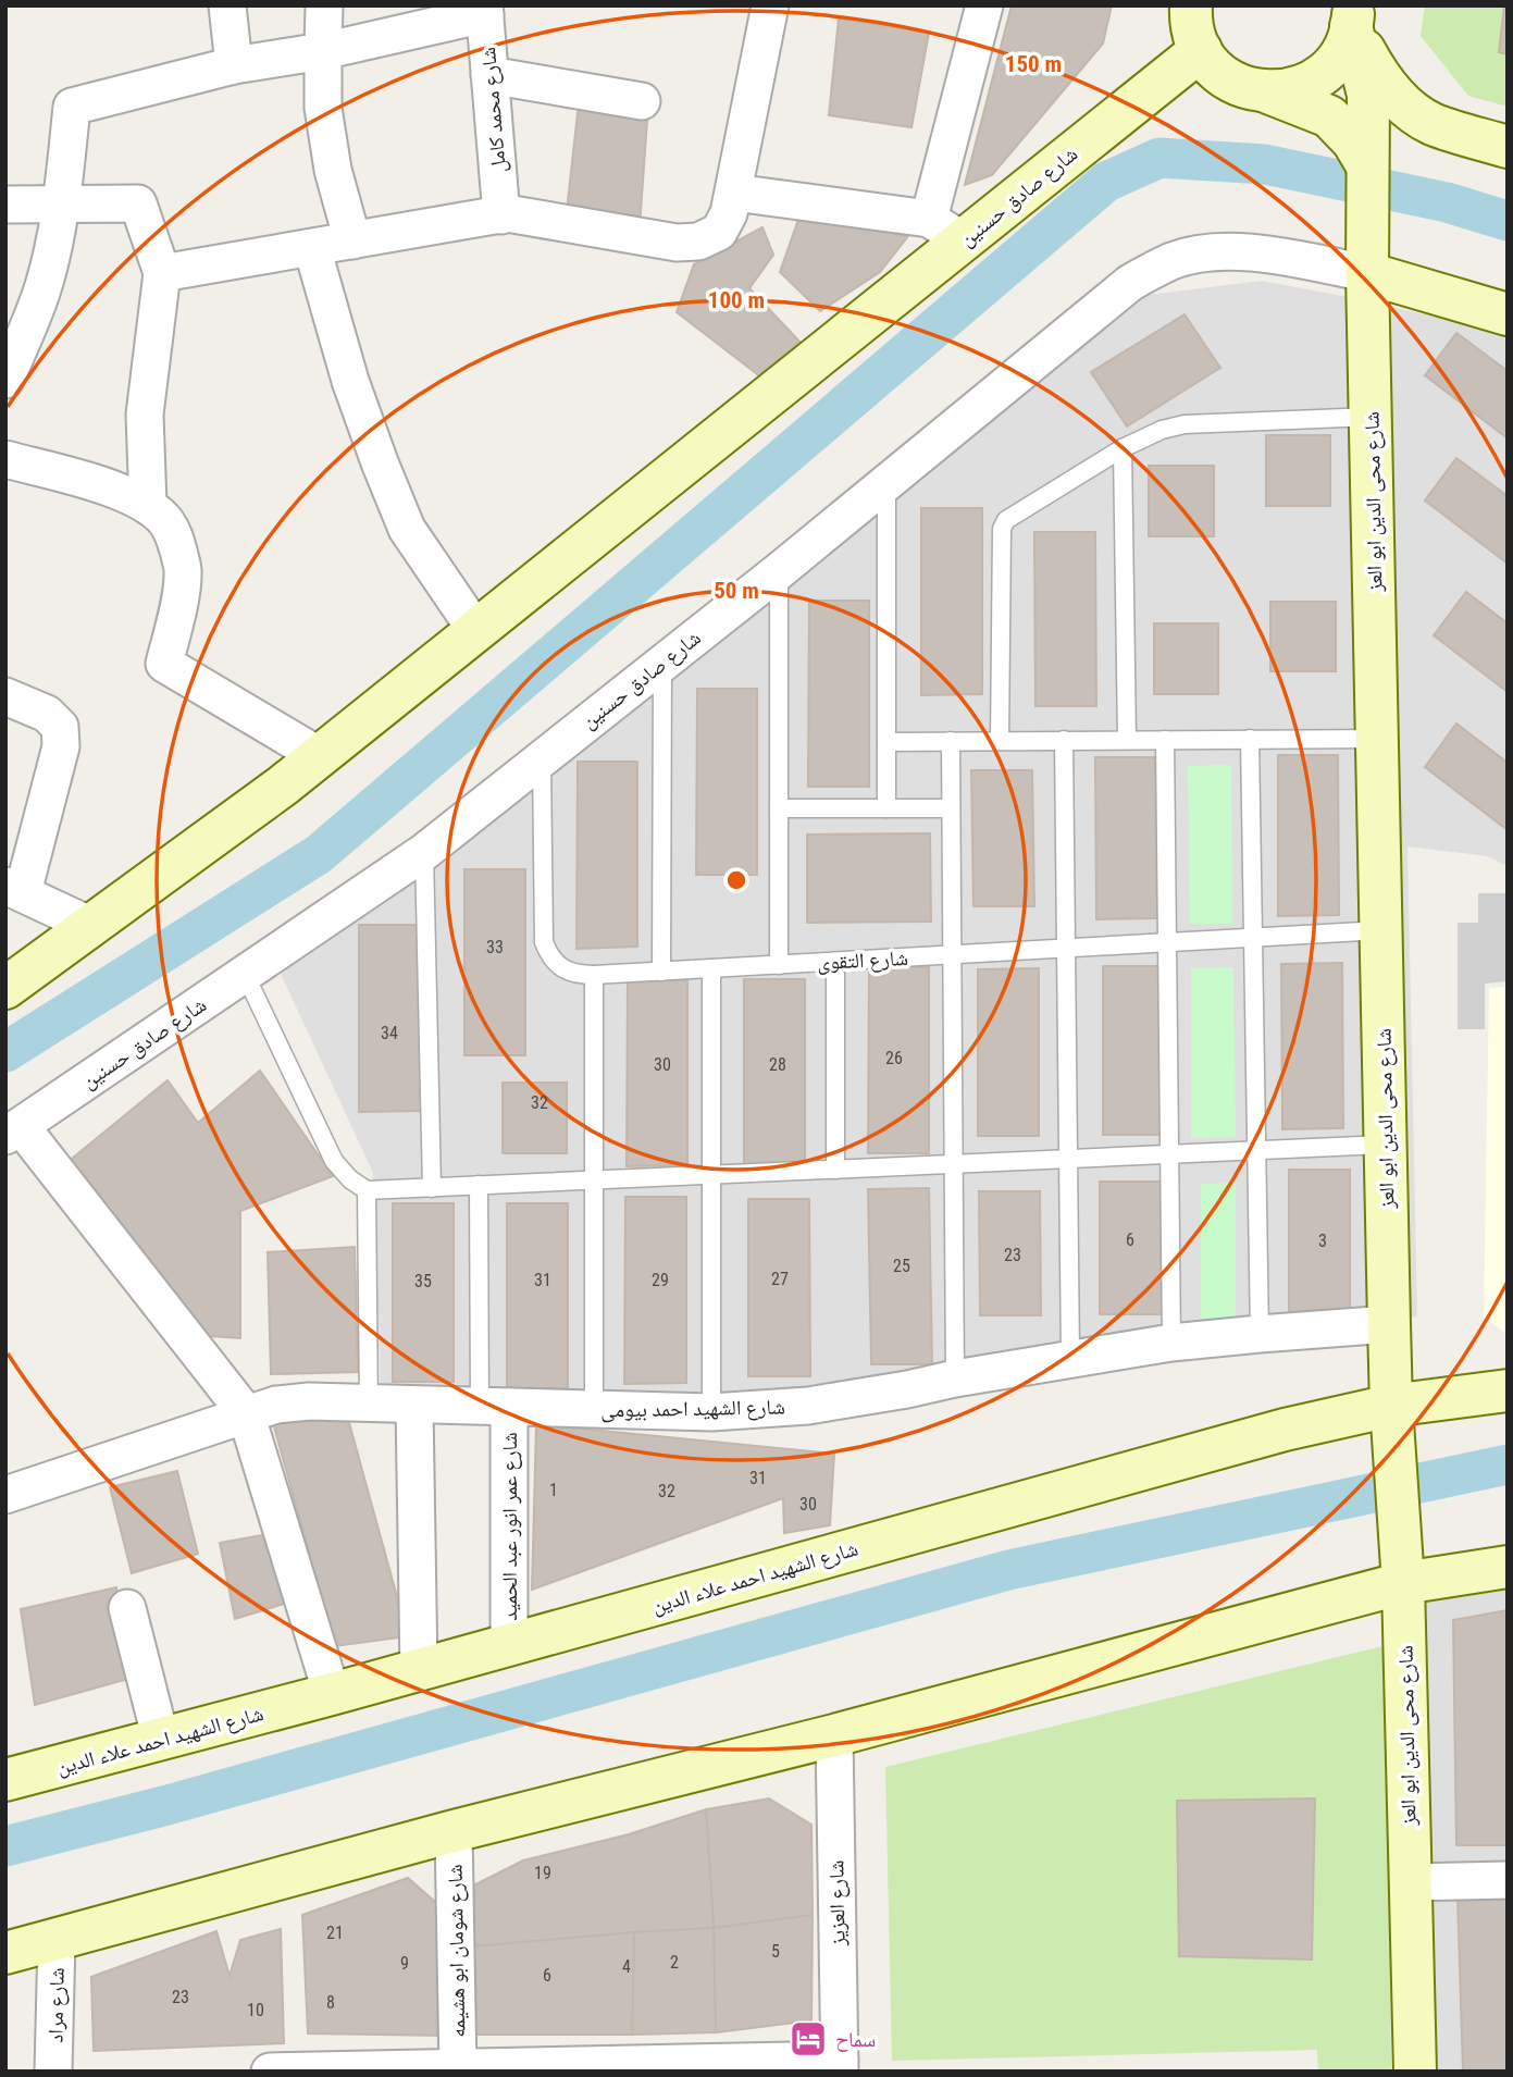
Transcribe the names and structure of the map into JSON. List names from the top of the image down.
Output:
{
  "streets": {
    "street": [
      "شارع محمد كامل",
      "شارع صادق حسنين",
      "شارع محى الدين ابو العز",
      "شارع الشهيد احمد بيومى",
      "شارع عمر انور عبد الحميد",
      "شارع الشهيد احمد علاء الدين",
      "شارع العزيز",
      "شارع شومان ابو هشيمه",
      "شارع مراد"
    ],
    "lane": ["شارع التقوى"]
  },
  "crossings": [
    ["شارع صادق حسنين", "شارع محى الدين ابو العز"],
    ["شارع صادق حسنين", "شارع التقوى"],
    ["شارع محى الدين ابو العز", "شارع التقوى"],
    ["شارع محى الدين ابو العز", "شارع الشهيد احمد بيومى"],
    ["شارع محى الدين ابو العز", "شارع الشهيد احمد علاء الدين"],
    ["شارع الشهيد احمد بيومى", "شارع عمر انور عبد الحميد"],
    ["شارع عمر انور عبد الحميد", "شارع الشهيد احمد علاء الدين"]
  ],
  "places": {
    "hotel": ["سماح"]
  },
  "house_numbers": [
    "33",
    "34",
    "26",
    "30",
    "28",
    "32",
    "6",
    "3",
    "23",
    "25",
    "27",
    "31",
    "29",
    "35",
    "31",
    "1",
    "32",
    "30",
    "19",
    "21",
    "5",
    "2",
    "9",
    "4",
    "6",
    "23",
    "8",
    "10"
  ],
  "rings": ["150 m", "100 m", "50 m"]
}
